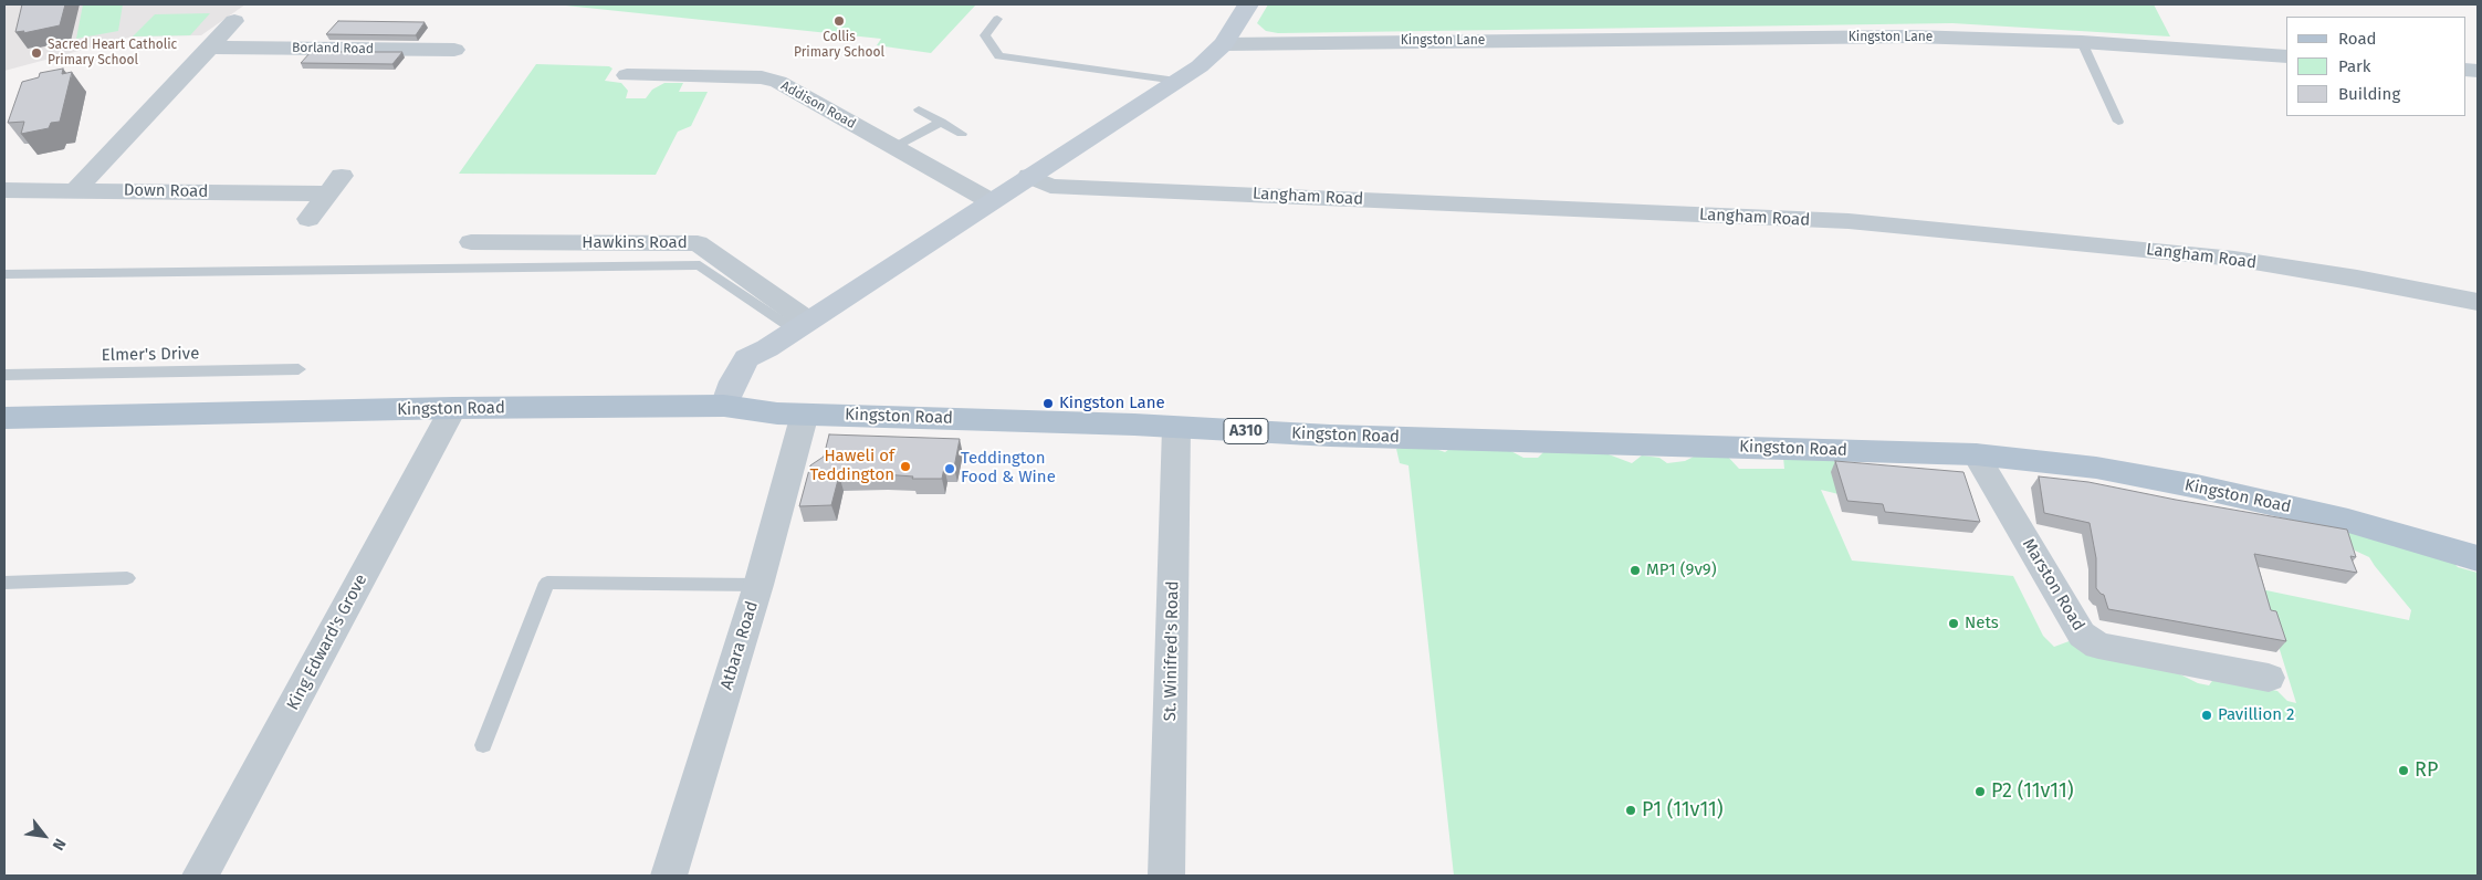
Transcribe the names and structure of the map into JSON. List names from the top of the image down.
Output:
{
  "streets": {
    "main road": ["Kingston Road", "A310"],
    "street": [
      "Kingston Lane",
      "Borland Road",
      "Addison Road",
      "Down Road",
      "Langham Road",
      "Hawkins Road",
      "Marston Road",
      "King Edward's Grove",
      "Atbara Road",
      "St. Winifred's Road"
    ],
    "lane": ["Elmer's Drive"]
  },
  "crossings": [
    ["Kingston Road", "Marston Road"],
    ["Kingston Road", "King Edward's Grove"],
    ["Kingston Road", "Atbara Road"],
    ["Kingston Road", "St. Winifred's Road"]
  ],
  "places": [
    "Collis Primary School",
    "Sacred Heart Catholic Primary School",
    "Kingston Lane",
    "Haweli of Teddington",
    "Teddington Food & Wine",
    "MP1 (9v9)",
    "Nets",
    "Pavillion 2",
    "RP",
    "P2 (11v11)",
    "P1 (11v11)"
  ],
  "legend": ["Road", "Park", "Building"],
  "north": "bottom right"
}
